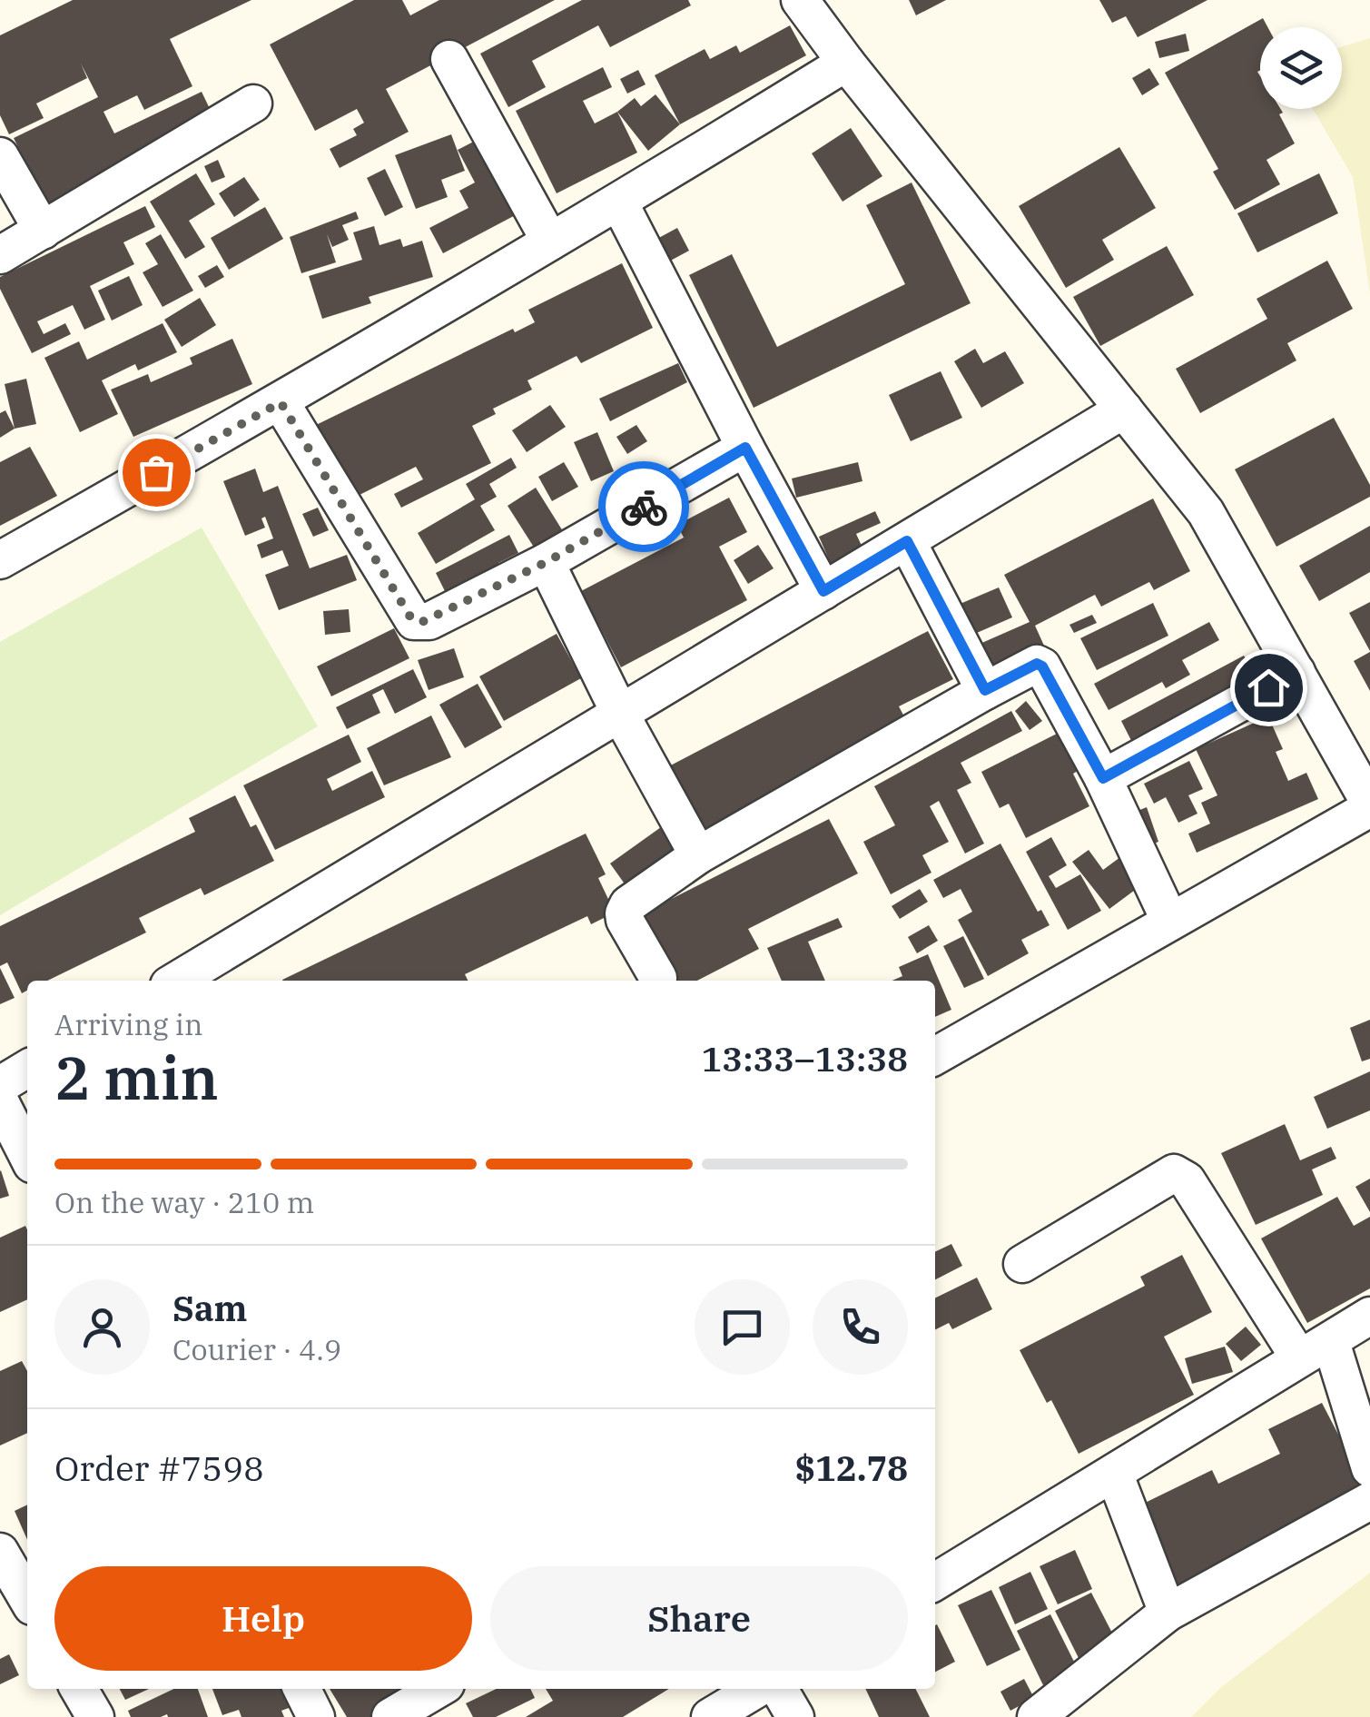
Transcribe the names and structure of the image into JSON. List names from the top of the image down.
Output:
{
  "page": {
    "heading": ["2 min", "Arriving in", "13:33–13:38"],
    "panel": [
      "Sam",
      "Courier · 4.9",
      "Order #7598",
      "$12.78"
    ],
    "bar": "On the way · 210 m",
    "buttons": ["Help", "Share"]
  }
}
